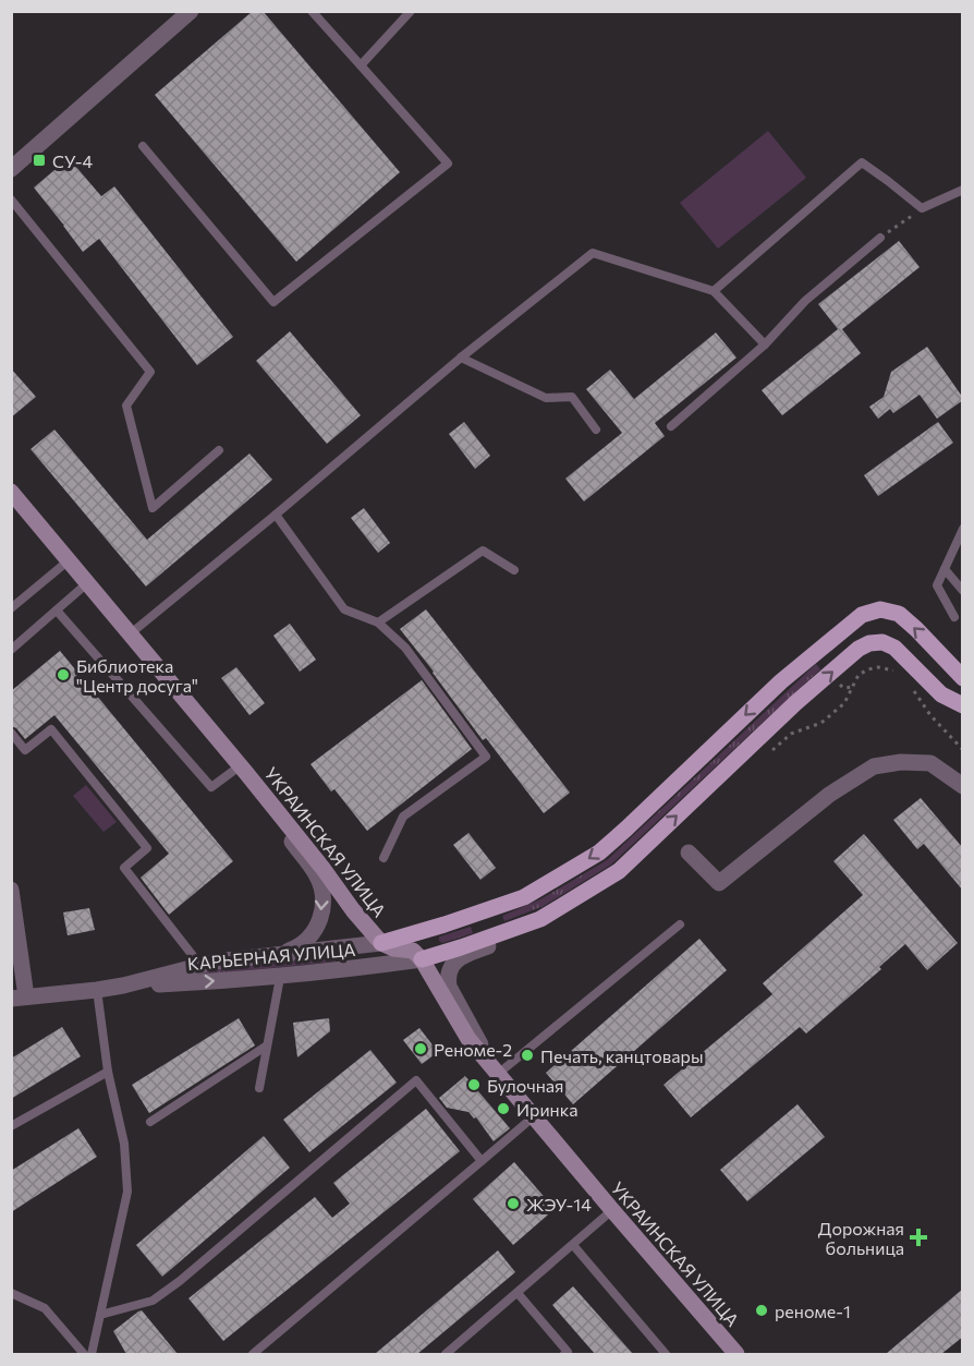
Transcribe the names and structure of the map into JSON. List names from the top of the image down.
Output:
{
  "streets": {
    "main road": ["УКРАИНСКАЯ УЛИЦА"],
    "street": ["КАРЬЕРНАЯ УЛИЦА"]
  },
  "crossings": [
    ["УКРАИНСКАЯ УЛИЦА", "КАРЬЕРНАЯ УЛИЦА"]
  ],
  "places": {
    "transit": ["СУ-4"],
    "other": [
      "Библиотека \"Центр досуга\"",
      "Реноме-2",
      "Печать, канцтовары",
      "Булочная",
      "Иринка",
      "ЖЭУ-14",
      "реноме-1"
    ],
    "health": ["Дорожная больница"]
  }
}
